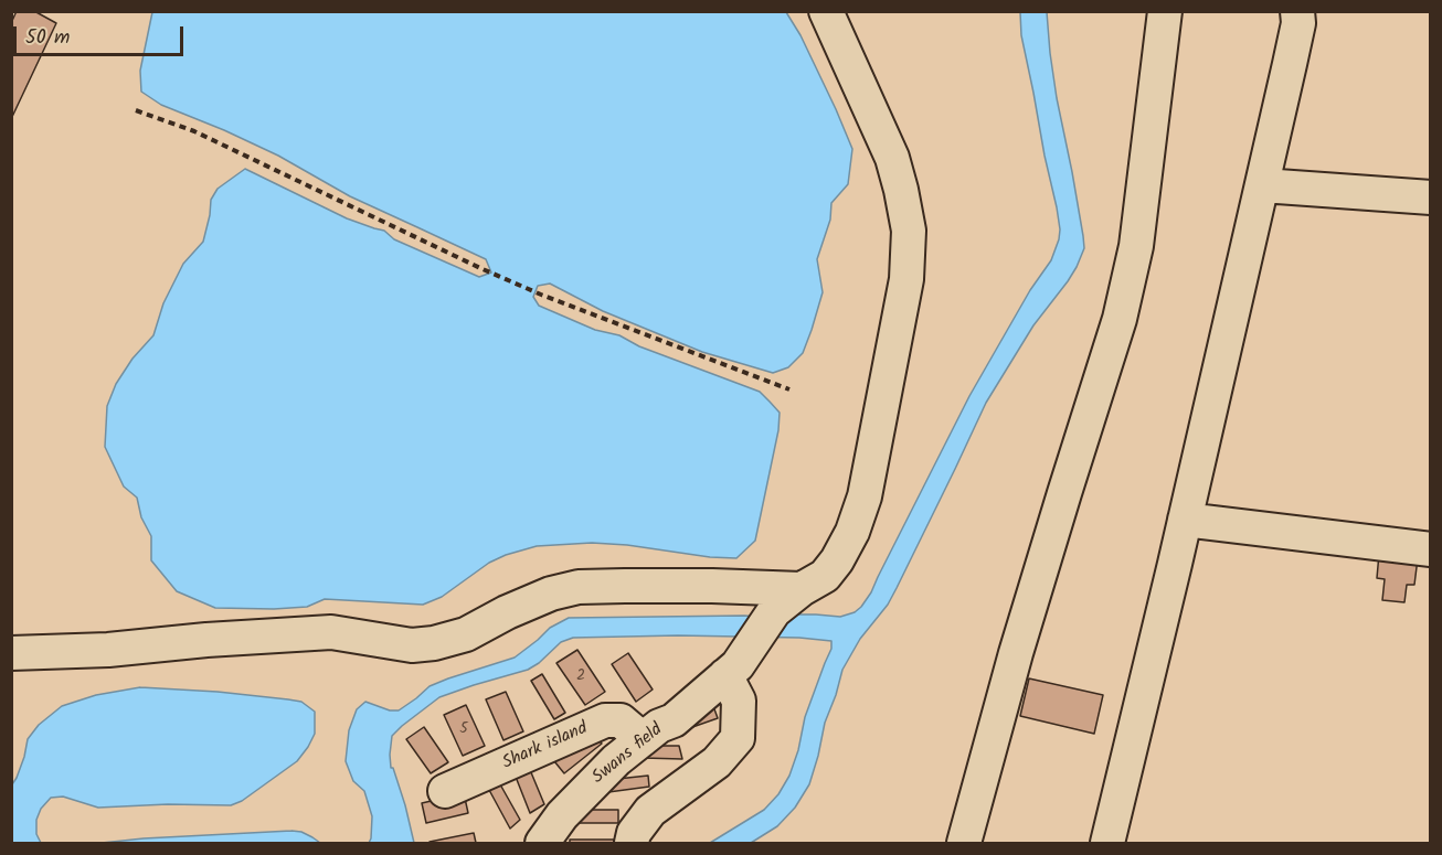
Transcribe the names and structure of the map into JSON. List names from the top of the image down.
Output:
{
  "streets": {
    "street": ["Shark island", "Swans field"]
  },
  "crossings": [
    ["Shark island", "Swans field"]
  ],
  "house_numbers": ["2", "5"],
  "scale_bar": "50 m"
}
